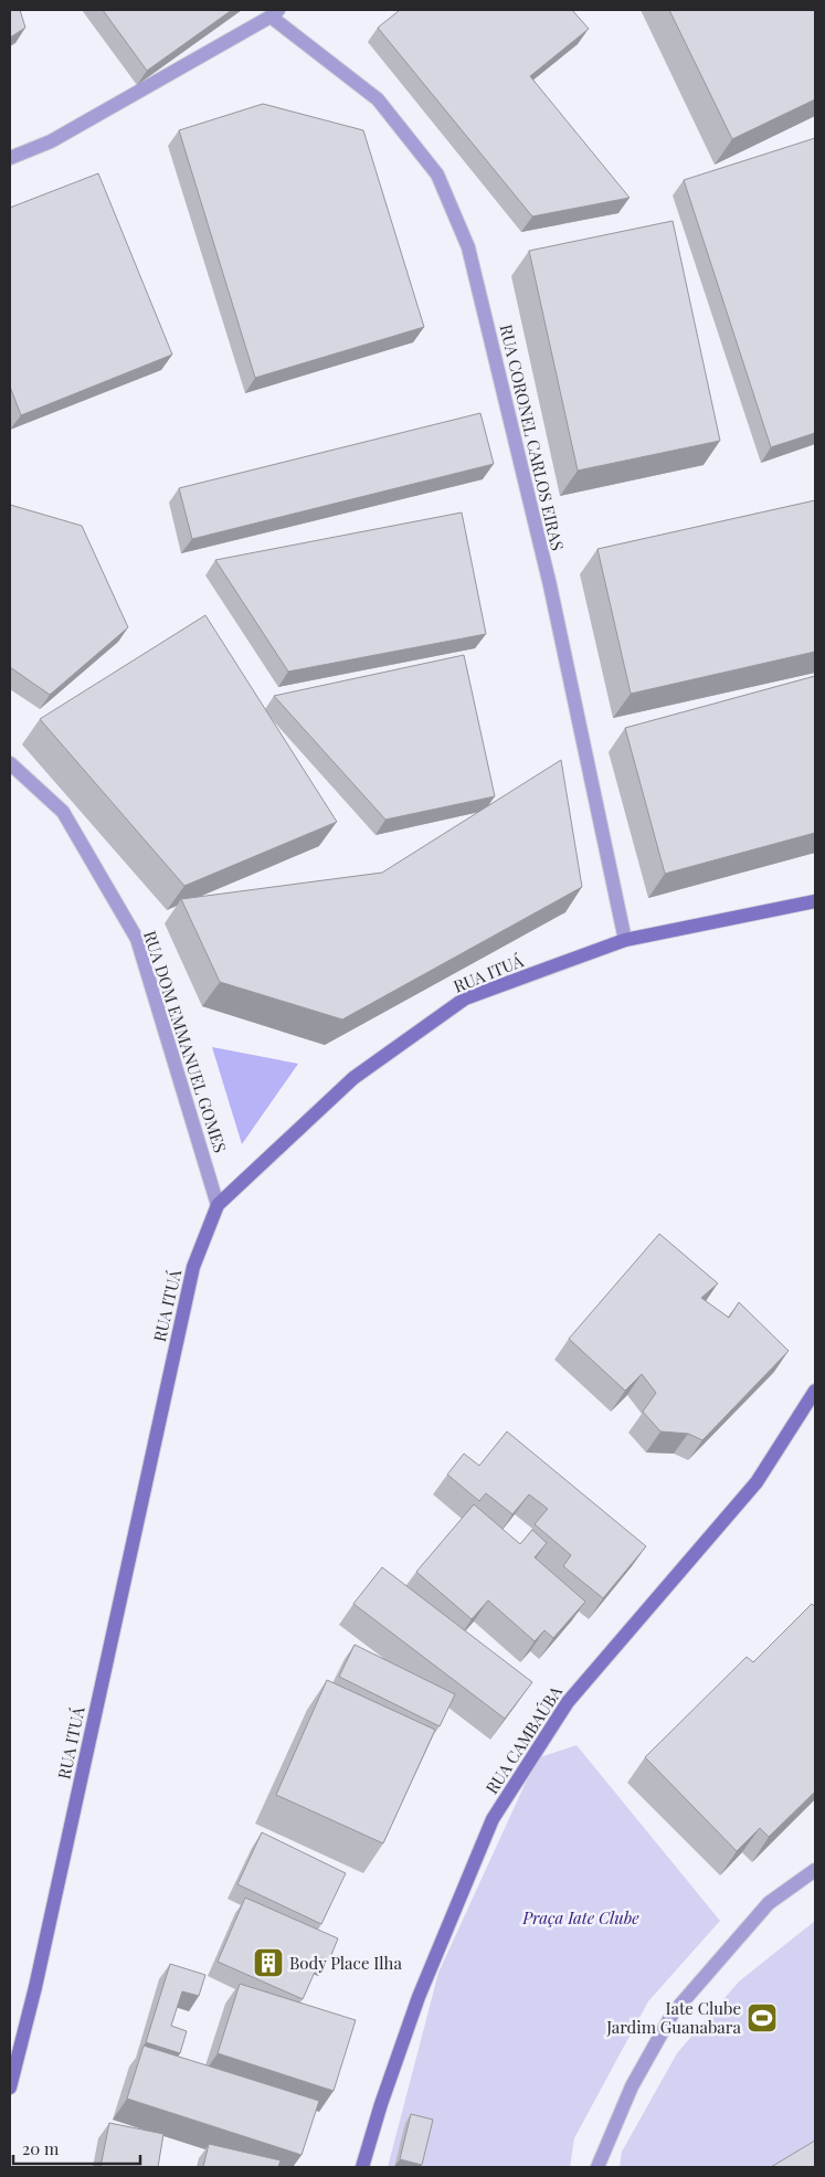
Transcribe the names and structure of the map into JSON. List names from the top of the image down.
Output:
{
  "streets": {
    "street": [
      "RUA CORONEL CARLOS EIRAS",
      "RUA ITUÁ",
      "RUA DOM EMMANUEL GOMES",
      "RUA CAMBAÚBA"
    ]
  },
  "crossings": [
    ["RUA CORONEL CARLOS EIRAS", "RUA ITUÁ"],
    ["RUA ITUÁ", "RUA DOM EMMANUEL GOMES"]
  ],
  "parks": ["Praça Iate Clube"],
  "places": {
    "building": ["Body Place Ilha"],
    "sports": ["Iate Clube Jardim Guanabara"]
  },
  "scale_bar": "20 m"
}
